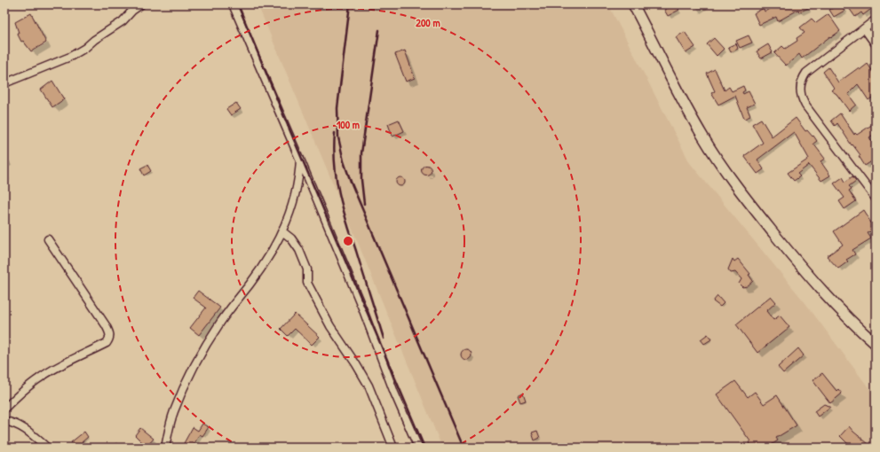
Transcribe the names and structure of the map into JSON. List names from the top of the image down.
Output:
{
  "rings": ["200 m", "100 m"]
}
